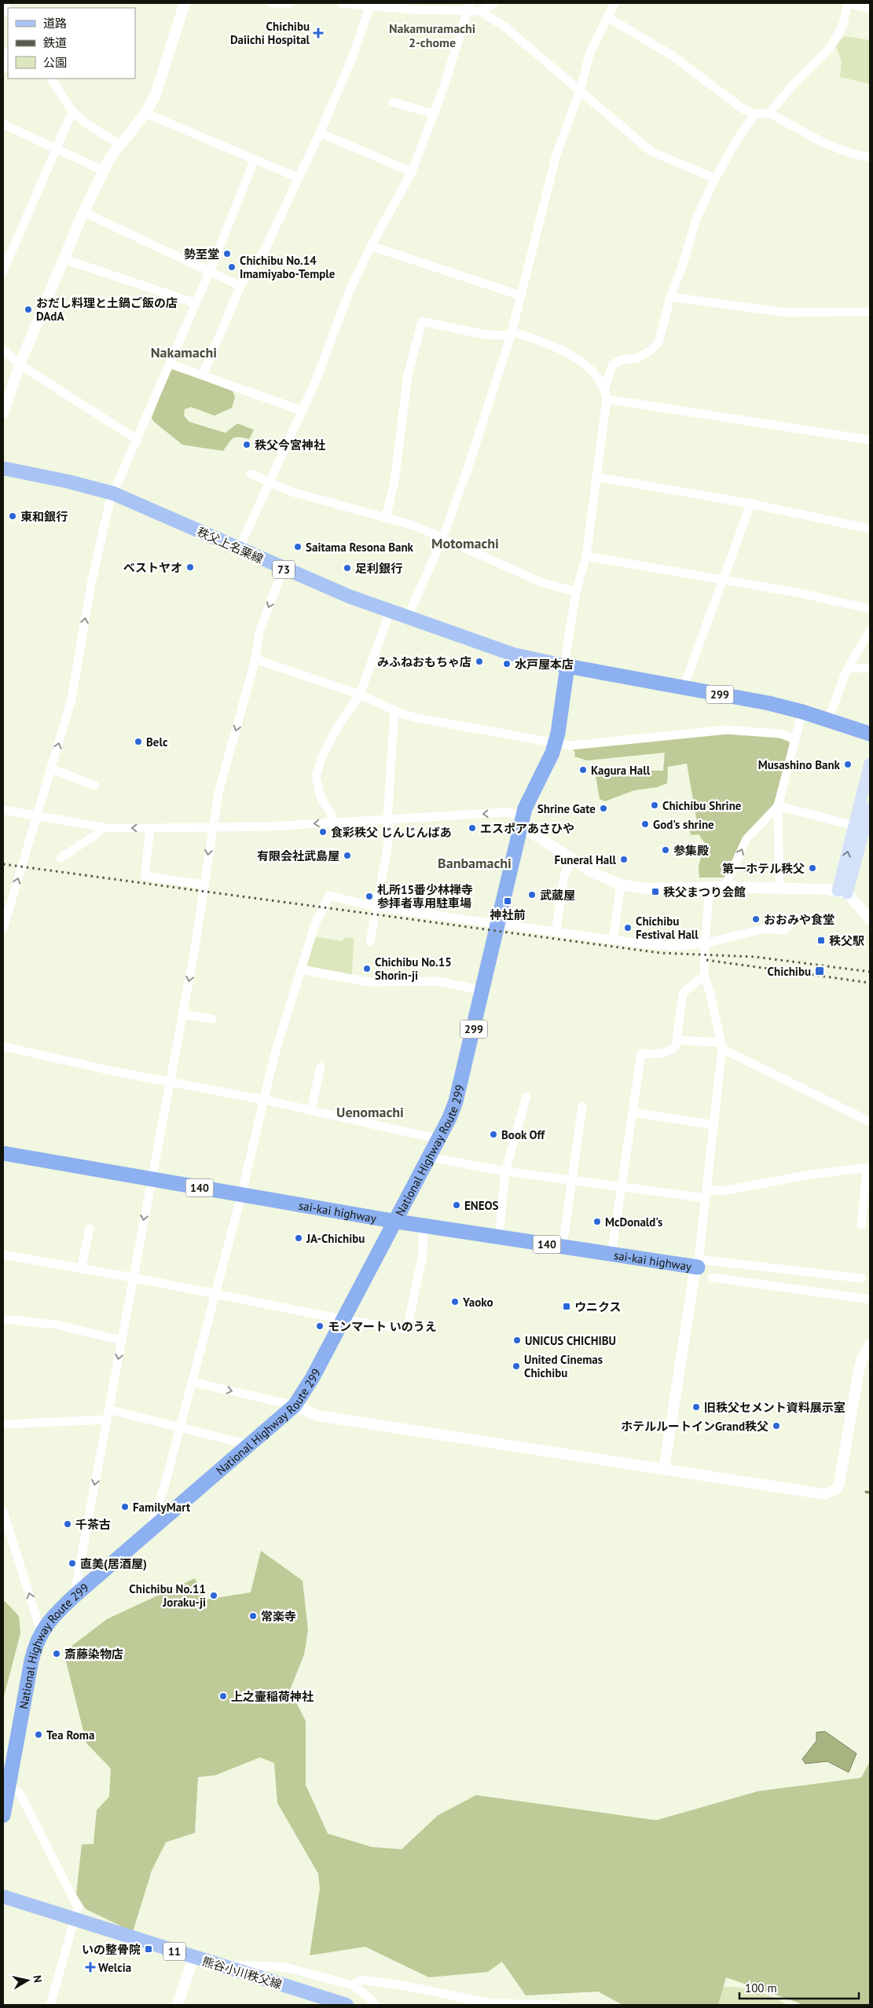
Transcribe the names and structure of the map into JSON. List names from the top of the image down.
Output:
{
  "streets": {
    "highway": [
      "299",
      "National Highway Route 299",
      "140",
      "sai-kai highway"
    ],
    "main road": [
      "秩父上名栗線",
      "73",
      "11",
      "熊谷小川秩父線"
    ]
  },
  "crossings": [
    ["秩父上名栗線", "299"],
    ["秩父上名栗線", "National Highway Route 299"],
    ["299", "National Highway Route 299"],
    ["National Highway Route 299", "sai-kai highway"]
  ],
  "districts": [
    "Nakamuramachi 2-chome",
    "Nakamachi",
    "Motomachi",
    "Banbamachi",
    "Uenomachi"
  ],
  "places": {
    "health": ["Chichibu Daiichi Hospital", "Welcia"],
    "other": [
      "勢至堂",
      "Chichibu No.14 Imamiyabo-Temple",
      "おだし料理と土鍋ご飯の店 DAdA",
      "秩父今宮神社",
      "東和銀行",
      "Saitama Resona Bank",
      "ベストヤオ",
      "足利銀行",
      "みふねおもちゃ店",
      "水戸屋本店",
      "Belc",
      "Musashino Bank",
      "Kagura Hall",
      "Chichibu Shrine",
      "Shrine Gate",
      "God's shrine",
      "エスポアあさひや",
      "食彩秩父 じんじんばあ",
      "参集殿",
      "有限会社武島屋",
      "Funeral Hall",
      "第一ホテル秩父",
      "武蔵屋",
      "札所15番少林禅寺 参拝者専用駐車場",
      "おおみや食堂",
      "Chichibu Festival Hall",
      "Chichibu No.15 Shorin-ji",
      "Book Off",
      "ENEOS",
      "McDonald's",
      "JA-Chichibu",
      "Yaoko",
      "モンマート いのうえ",
      "UNICUS CHICHIBU",
      "United Cinemas Chichibu",
      "旧秩父セメント資料展示室",
      "ホテルルートインGrand秩父",
      "FamilyMart",
      "千茶古",
      "直美(居酒屋)",
      "Chichibu No.11 Joraku-ji",
      "常楽寺",
      "斎藤染物店",
      "上之壷稲荷神社",
      "Tea Roma"
    ],
    "transit": [
      "秩父まつり会館",
      "神社前",
      "秩父駅",
      "Chichibu",
      "ウニクス",
      "いの整骨院"
    ]
  },
  "legend": ["道路", "鉄道", "公園"],
  "scale_bar": "100 m",
  "north": "right"
}
